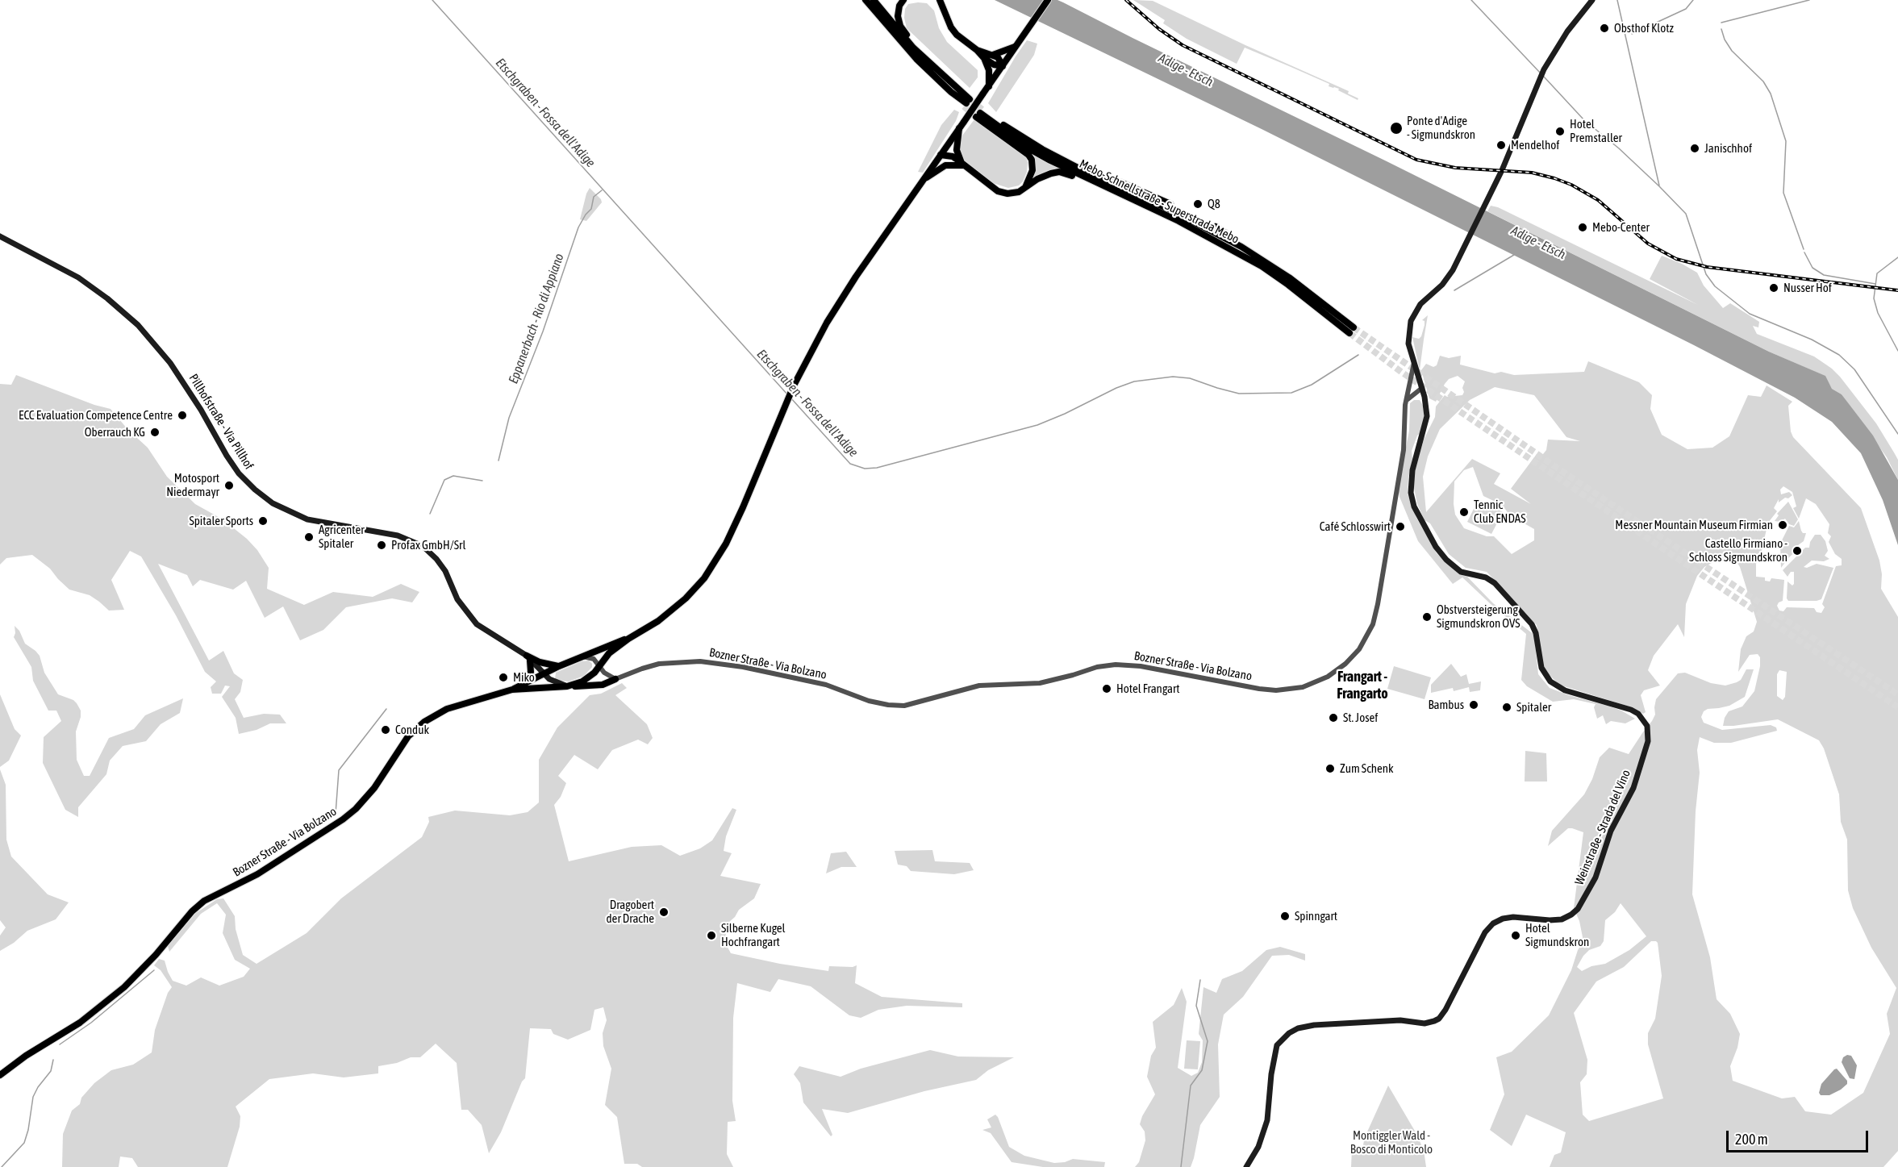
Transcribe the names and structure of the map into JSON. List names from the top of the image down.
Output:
{
  "streets": {
    "main road": [
      "Mebo-Schnellstraße - Superstrada Mebo",
      "Pillhofstraße - Via Pillhof",
      "Bozner Straße - Via Bolzano",
      "Weinstraße - Strada del Vino"
    ]
  },
  "crossings": [
    ["Pillhofstraße - Via Pillhof", "Bozner Straße - Via Bolzano"]
  ],
  "districts": ["Frangart - Frangarto"],
  "water": ["Adige - Etsch", "Etschgraben - Fossa dell'Adige", "Eppanerbach - Rio di Appiano"],
  "parks": ["Montiggler Wald - Bosco di Monticolo"],
  "places": [
    "Obsthof Klotz",
    "Ponte d'Adige - Sigmundskron",
    "Hotel Premstaller",
    "Mendelhof",
    "Janischhof",
    "Q8",
    "Mebo-Center",
    "Nusser Hof",
    "ECC Evaluation Competence Centre",
    "Oberrauch KG",
    "Motosport Niedermayr",
    "Tennic Club ENDAS",
    "Spitaler Sports",
    "Messner Mountain Museum Firmian",
    "Café Schlosswirt",
    "Agricenter Spitaler",
    "Profax GmbH/Srl",
    "Castello Firmiano - Schloss Sigmundskron",
    "Obstversteigerung Sigmundskron OVS",
    "Miko",
    "Hotel Frangart",
    "Bambus",
    "Spitaler",
    "St. Josef",
    "Conduk",
    "Zum Schenk",
    "Dragobert der Drache",
    "Spinngart",
    "Silberne Kugel Hochfrangart",
    "Hotel Sigmundskron"
  ],
  "scale_bar": "200 m"
}
